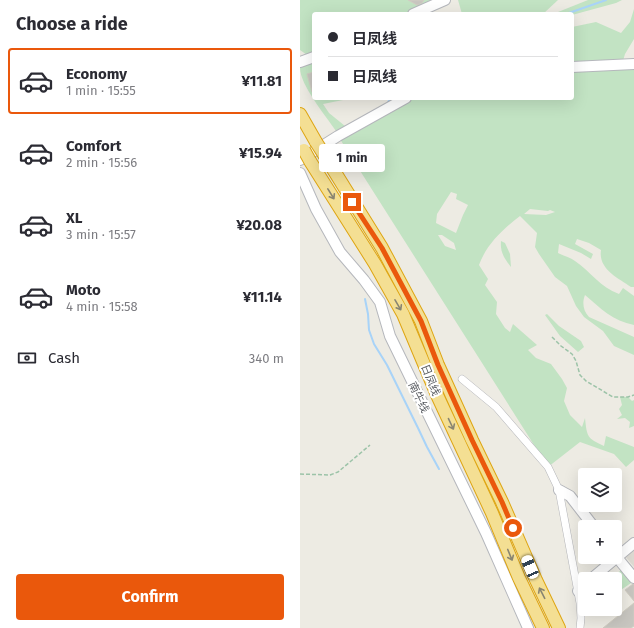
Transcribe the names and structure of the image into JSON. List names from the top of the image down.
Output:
{
  "streets": {
    "highway": ["日凤线"],
    "street": ["南牛线"]
  },
  "page": {
    "heading": "Choose a ride",
    "banner": ["日凤线", "日凤线"],
    "list": [
      {
        "name": "Economy",
        "note": "1 min · 15:55",
        "value": "¥11.81"
      },
      {
        "name": "Comfort",
        "note": "2 min · 15:56",
        "value": "¥15.94"
      },
      {
        "name": "XL",
        "note": "3 min · 15:57",
        "value": "¥20.08"
      },
      {
        "name": "Moto",
        "note": "4 min · 15:58",
        "value": "¥11.14"
      }
    ],
    "bubble": "1 min",
    "pay": ["Cash", "340 m"],
    "map_buttons": ["+", "−"],
    "buttons": "Confirm"
  }
}
